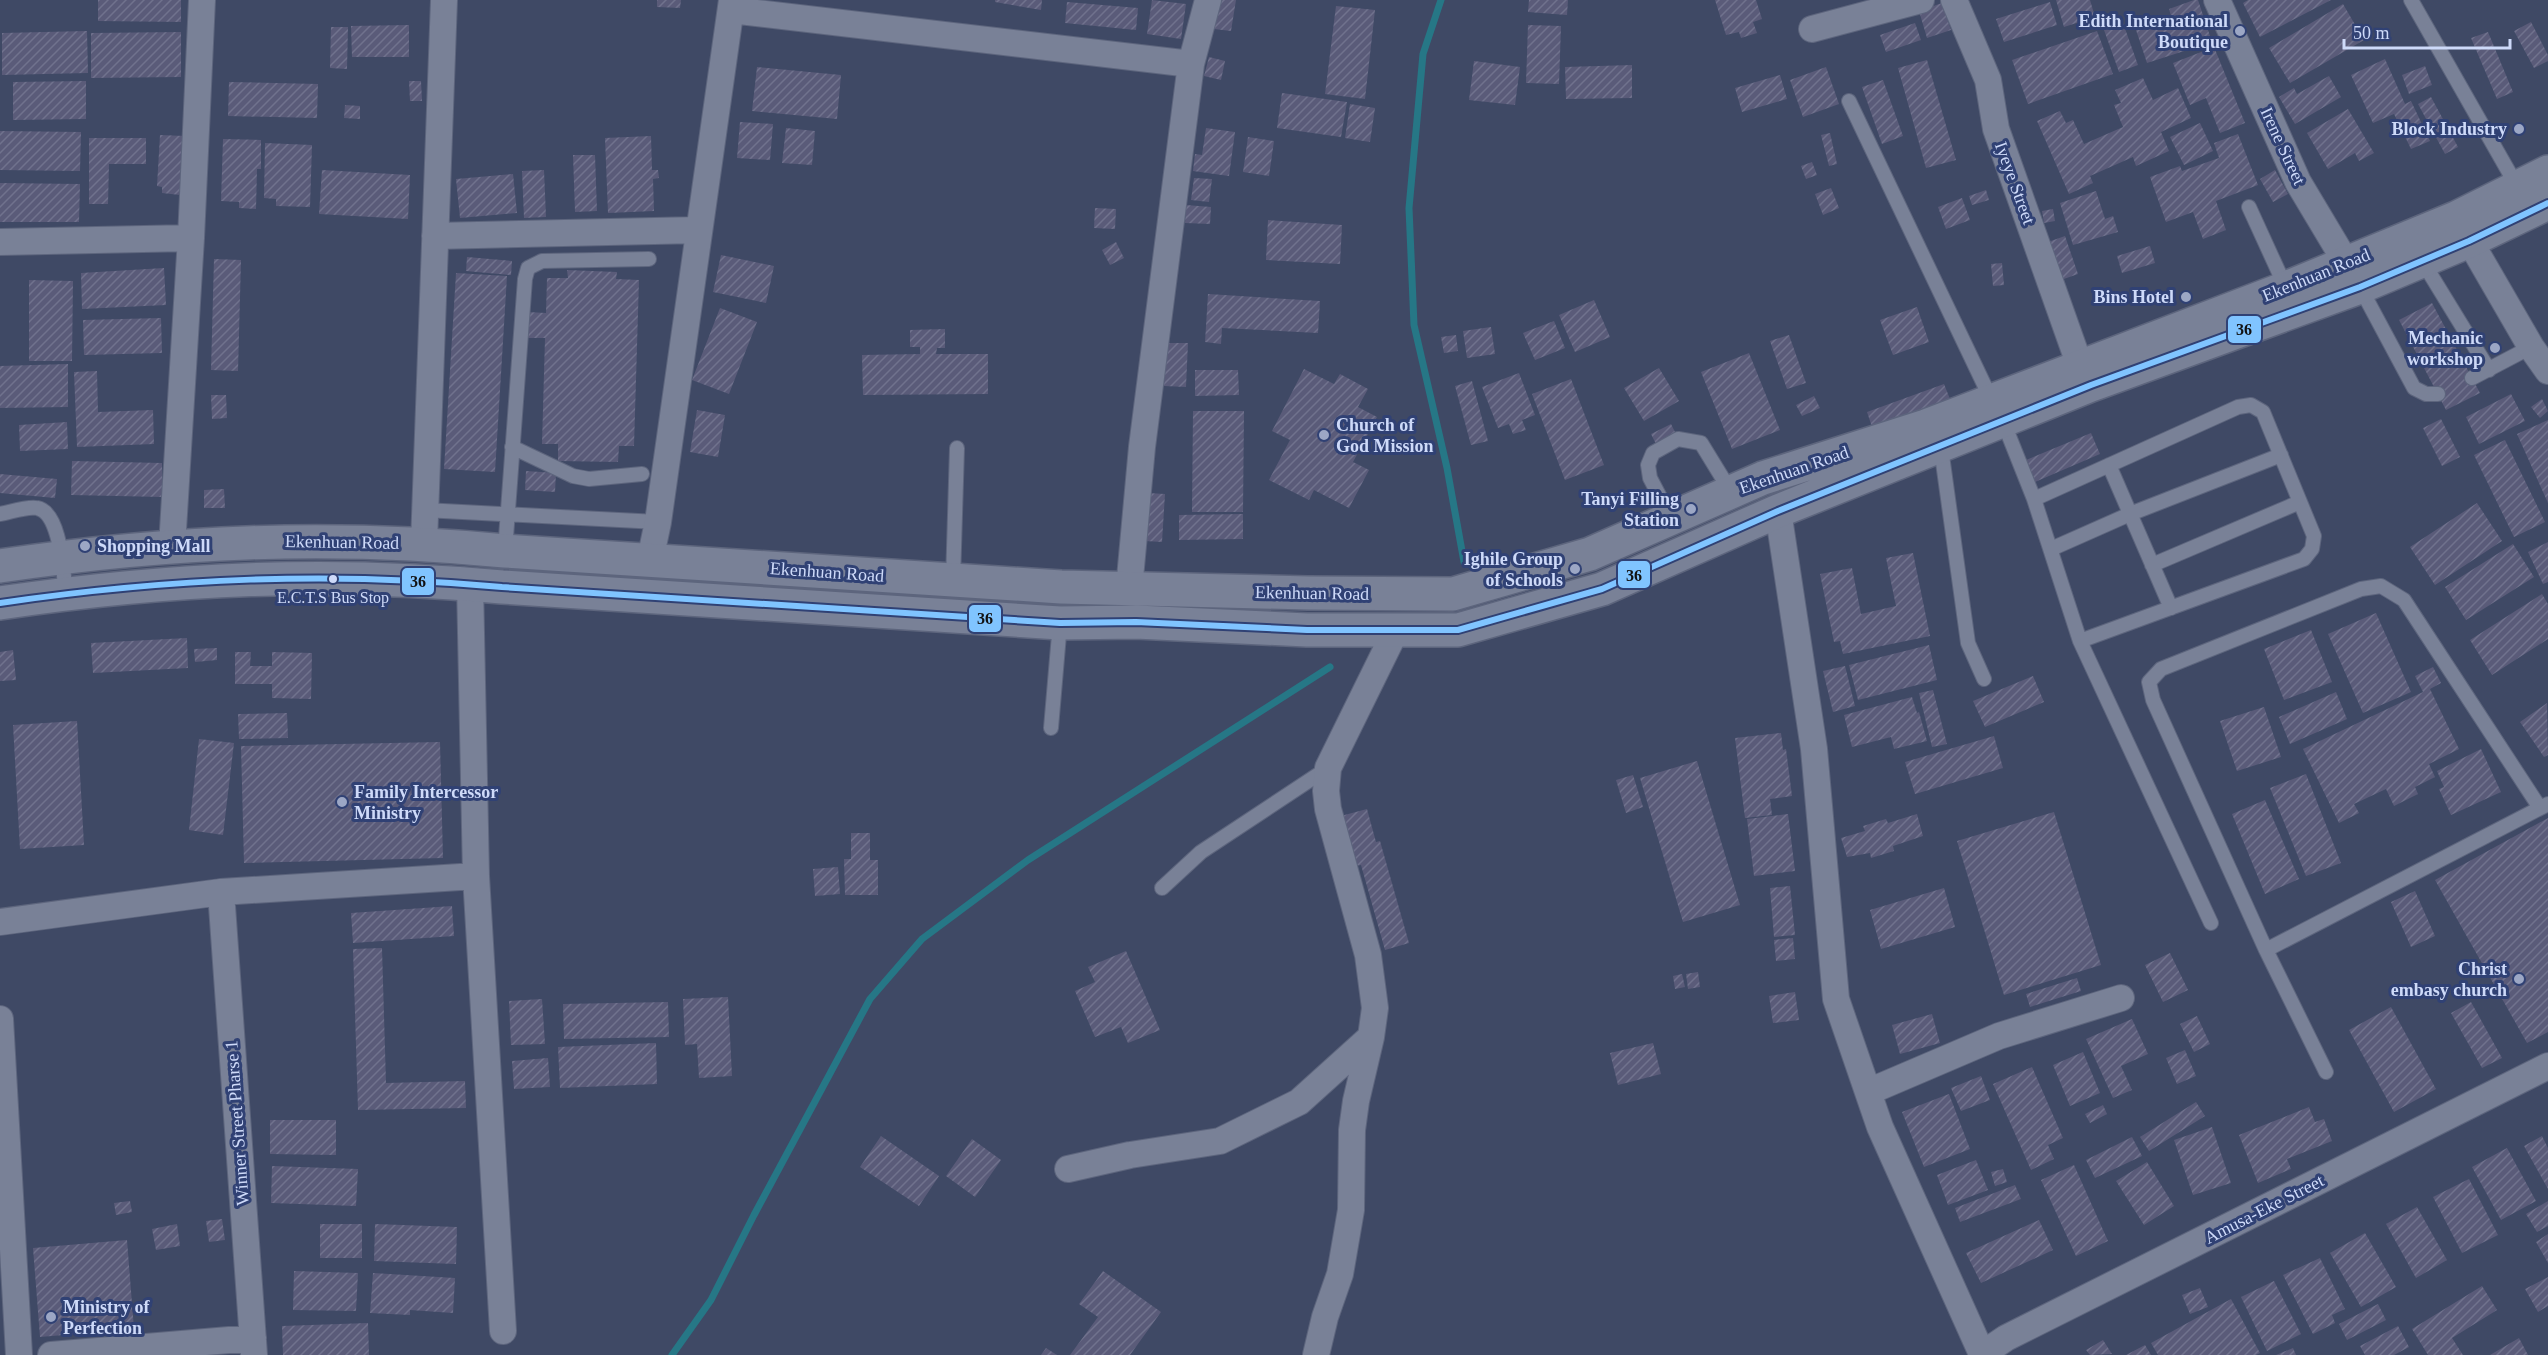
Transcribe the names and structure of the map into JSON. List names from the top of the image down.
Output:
{
  "streets": {
    "main road": ["Ekenhuan Road"],
    "street": [
      "Irene Street",
      "Iyeye Street",
      "Winner Street Pharse 1",
      "Amusa-Eke Street"
    ]
  },
  "crossings": [
    ["Irene Street", "Ekenhuan Road"],
    ["Iyeye Street", "Ekenhuan Road"]
  ],
  "places": [
    "Edith International Boutique",
    "Block Industry",
    "Bins Hotel",
    "Mechanic workshop",
    "Church of God Mission",
    "Tanyi Filling Station",
    "Shopping Mall",
    "Ighile Group of Schools",
    "E.C.T.S Bus Stop",
    "Family Intercessor Ministry",
    "Christ embasy church",
    "Ministry of Perfection"
  ],
  "lines": ["transit line 36"],
  "scale_bar": "50 m"
}
